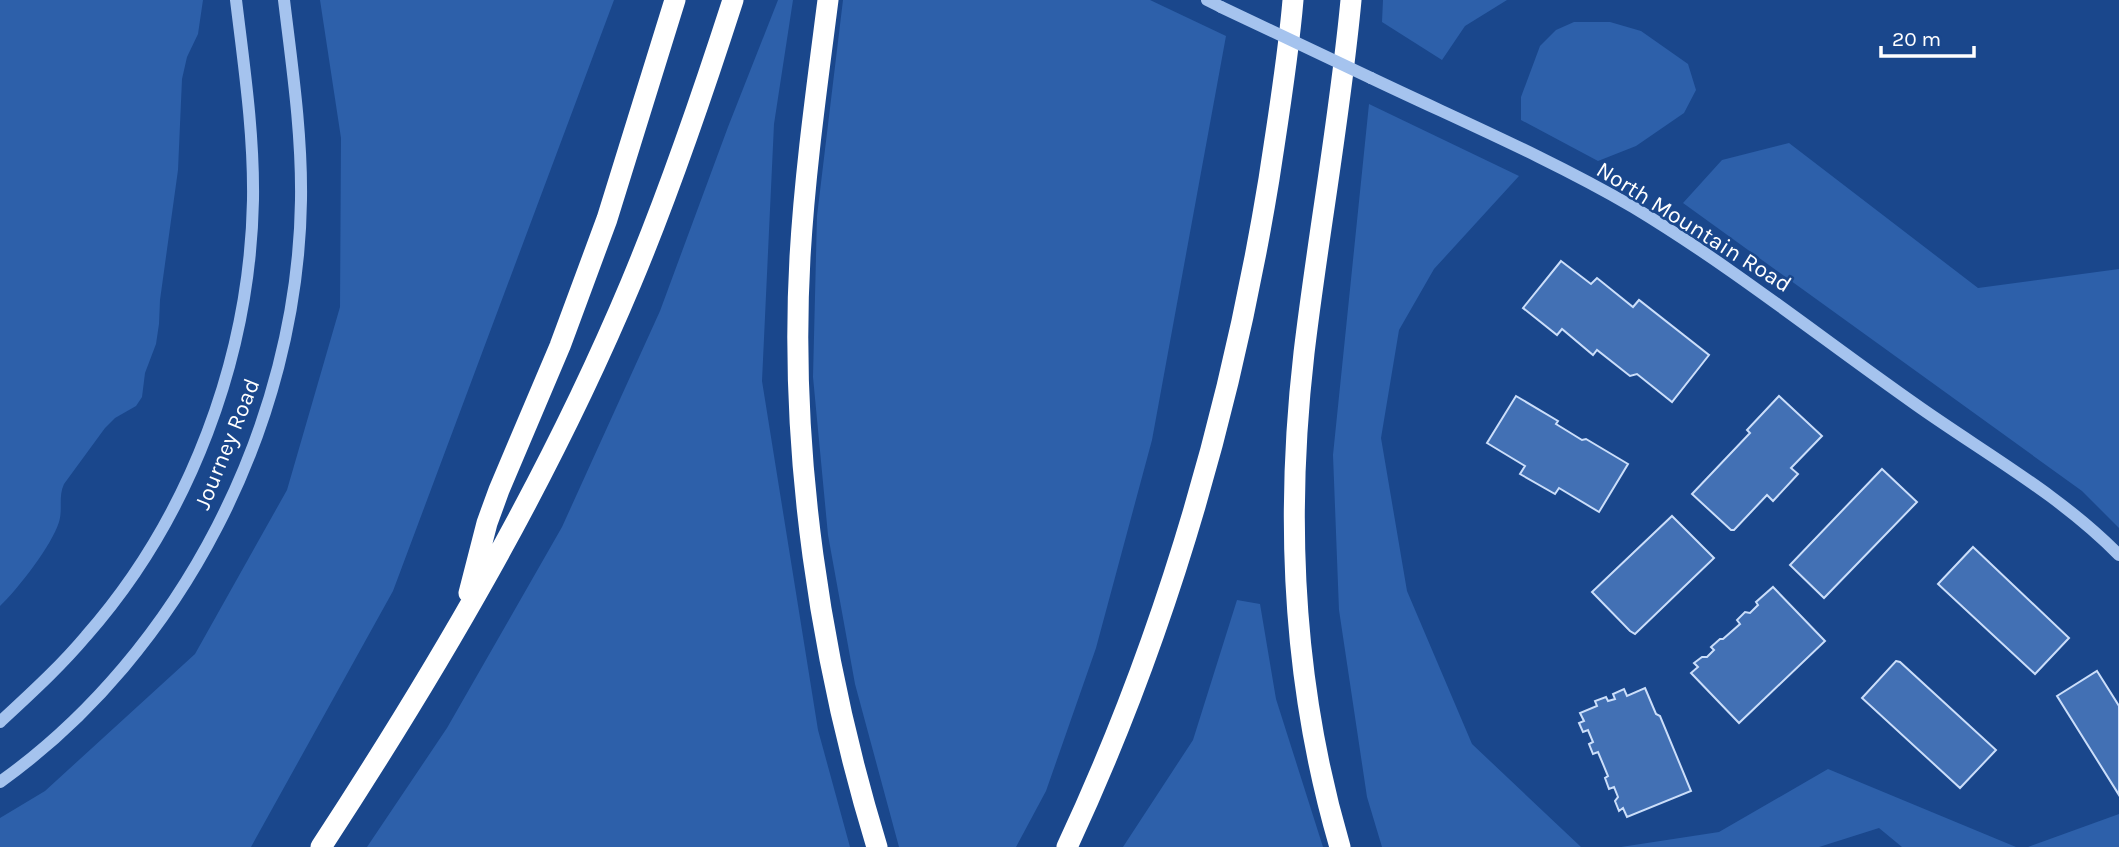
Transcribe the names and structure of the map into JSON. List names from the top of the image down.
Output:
{
  "streets": {
    "street": ["North Mountain Road", "Journey Road"]
  },
  "scale_bar": "20 m"
}
